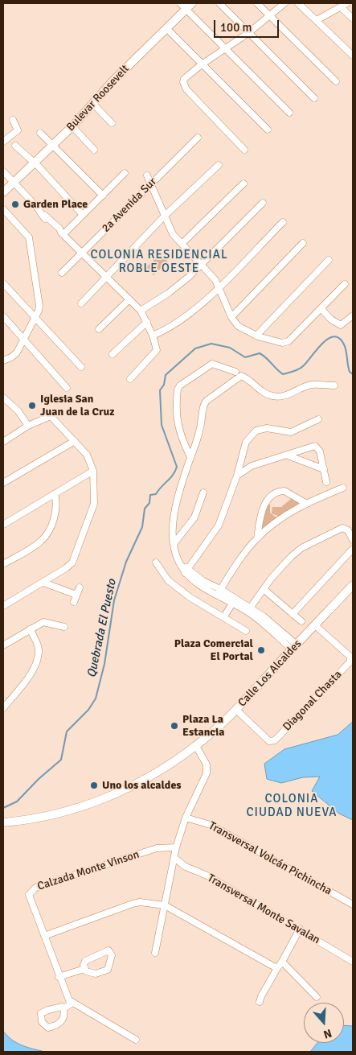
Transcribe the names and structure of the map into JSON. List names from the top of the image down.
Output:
{
  "streets": {
    "main road": ["Bulevar Roosevelt", "Calle Los Alcaldes"],
    "street": [
      "2a Avenida Sur",
      "Diagonal Chasta",
      "Transversal Volcán Pichincha",
      "Calzada Monte Vinson",
      "Transversal Monte Savalan"
    ]
  },
  "crossings": [
    ["Calle Los Alcaldes", "Diagonal Chasta"]
  ],
  "districts": ["COLONIA RESIDENCIAL ROBLE OESTE", "COLONIA CIUDAD NUEVA"],
  "water": ["Quebrada El Puesto"],
  "places": [
    "Garden Place",
    "Iglesia San Juan de la Cruz",
    "Plaza Comercial El Portal",
    "Plaza La Estancia",
    "Uno los alcaldes"
  ],
  "scale_bar": "100 m",
  "north": "bottom"
}
